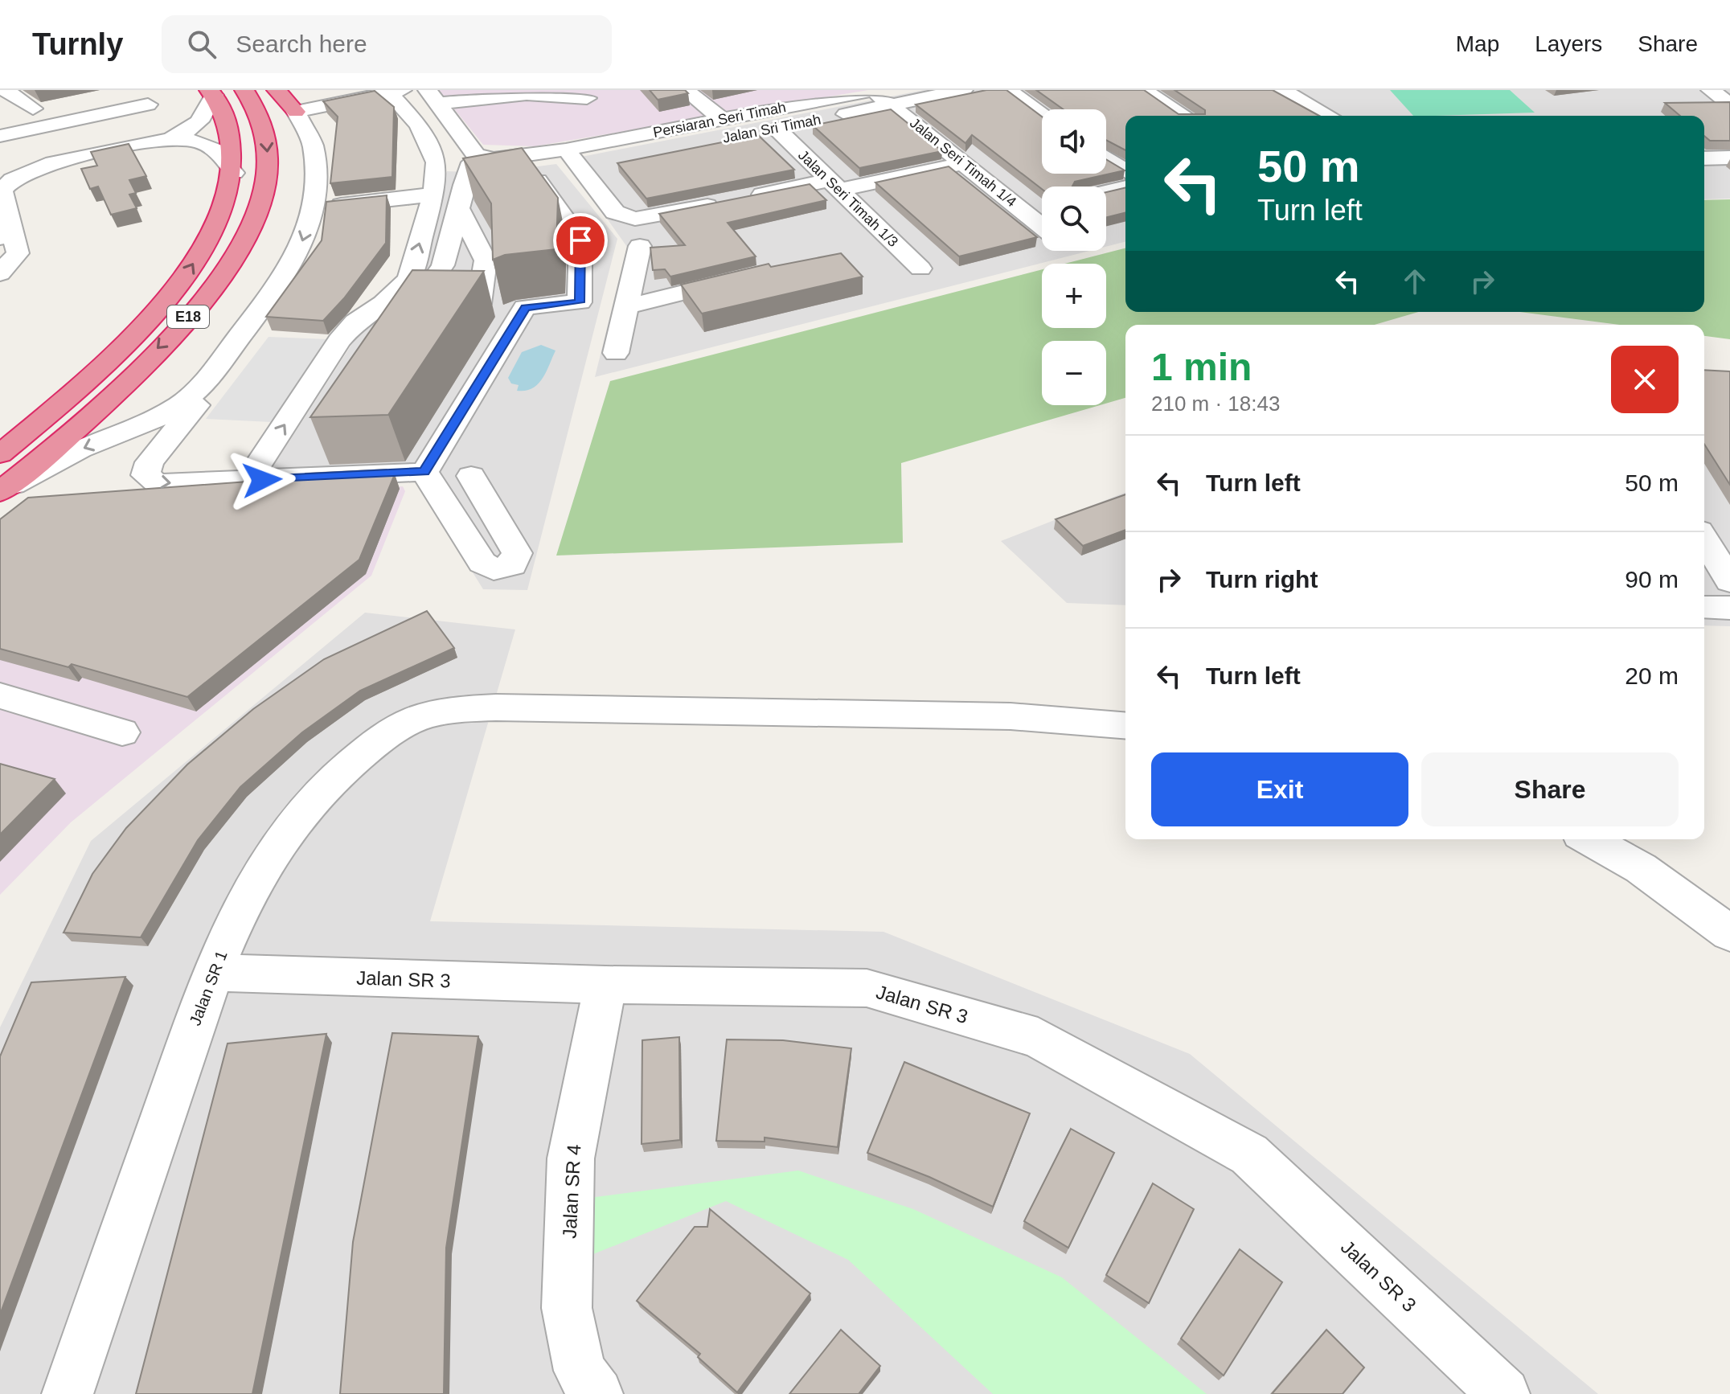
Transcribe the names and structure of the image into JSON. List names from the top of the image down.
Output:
{
  "streets": {
    "highway": ["E18"],
    "street": [
      "Persiaran Seri Timah",
      "Jalan Sri Timah",
      "Jalan Seri Timah 1/4",
      "Jalan Seri Timah 1/3",
      "Jalan SR 3",
      "Jalan SR 1",
      "Jalan SR 4"
    ]
  },
  "crossings": [
    ["Persiaran Seri Timah", "Jalan Sri Timah"],
    ["Persiaran Seri Timah", "Jalan Seri Timah 1/4"],
    ["Jalan Sri Timah", "Jalan Seri Timah 1/4"],
    ["Jalan Sri Timah", "Jalan Seri Timah 1/3"],
    ["Jalan SR 3", "Jalan SR 1"],
    ["Jalan SR 3", "Jalan SR 4"]
  ],
  "page": {
    "header": "Turnly",
    "search": "Search here",
    "nav": ["Map", "Layers", "Share"],
    "map_buttons": ["+", "−"],
    "turn": ["50 m", "Turn left"],
    "heading": ["1 min", "210 m · 18:43"],
    "list": [
      {
        "name": "Turn left",
        "value": "50 m"
      },
      {
        "name": "Turn right",
        "value": "90 m"
      },
      {
        "name": "Turn left",
        "value": "20 m"
      }
    ],
    "buttons": ["Exit", "Share"]
  }
}
